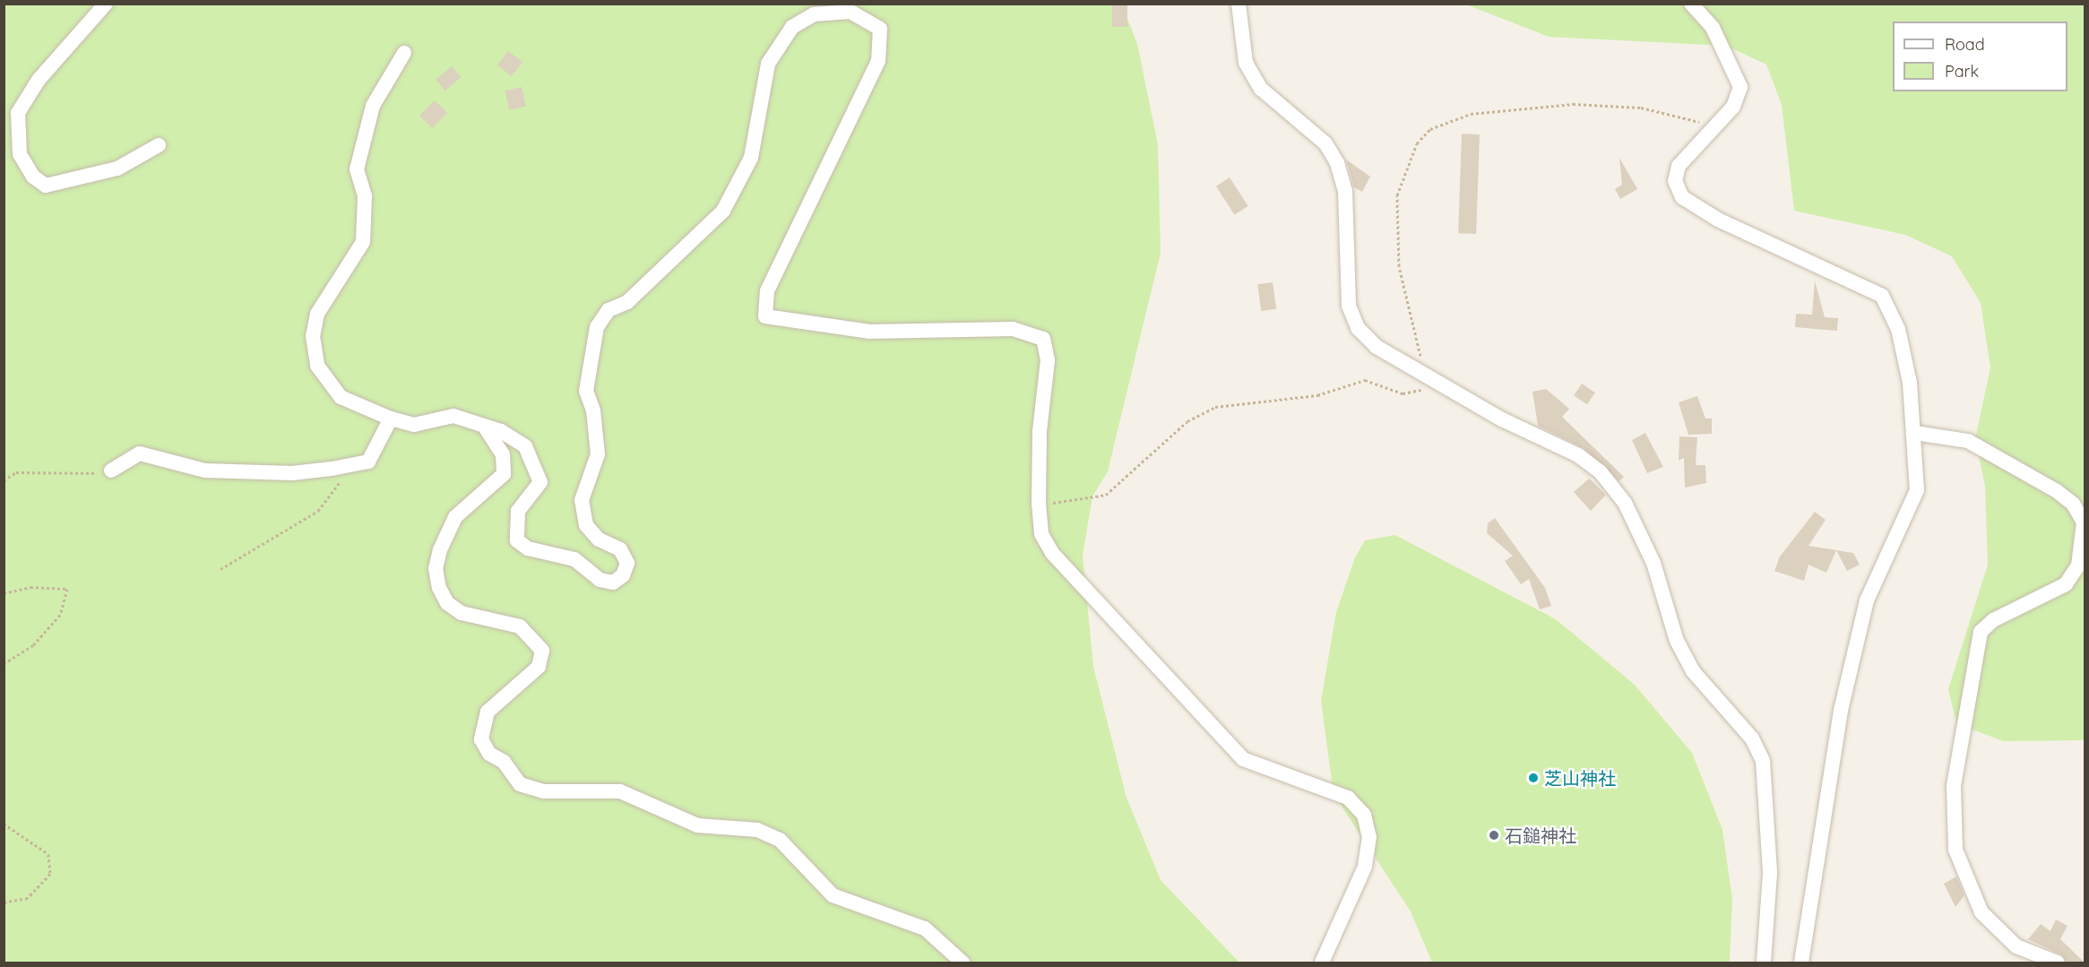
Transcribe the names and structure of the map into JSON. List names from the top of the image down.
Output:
{
  "places": ["芝山神社", "石鎚神社"],
  "legend": ["Road", "Park"]
}
